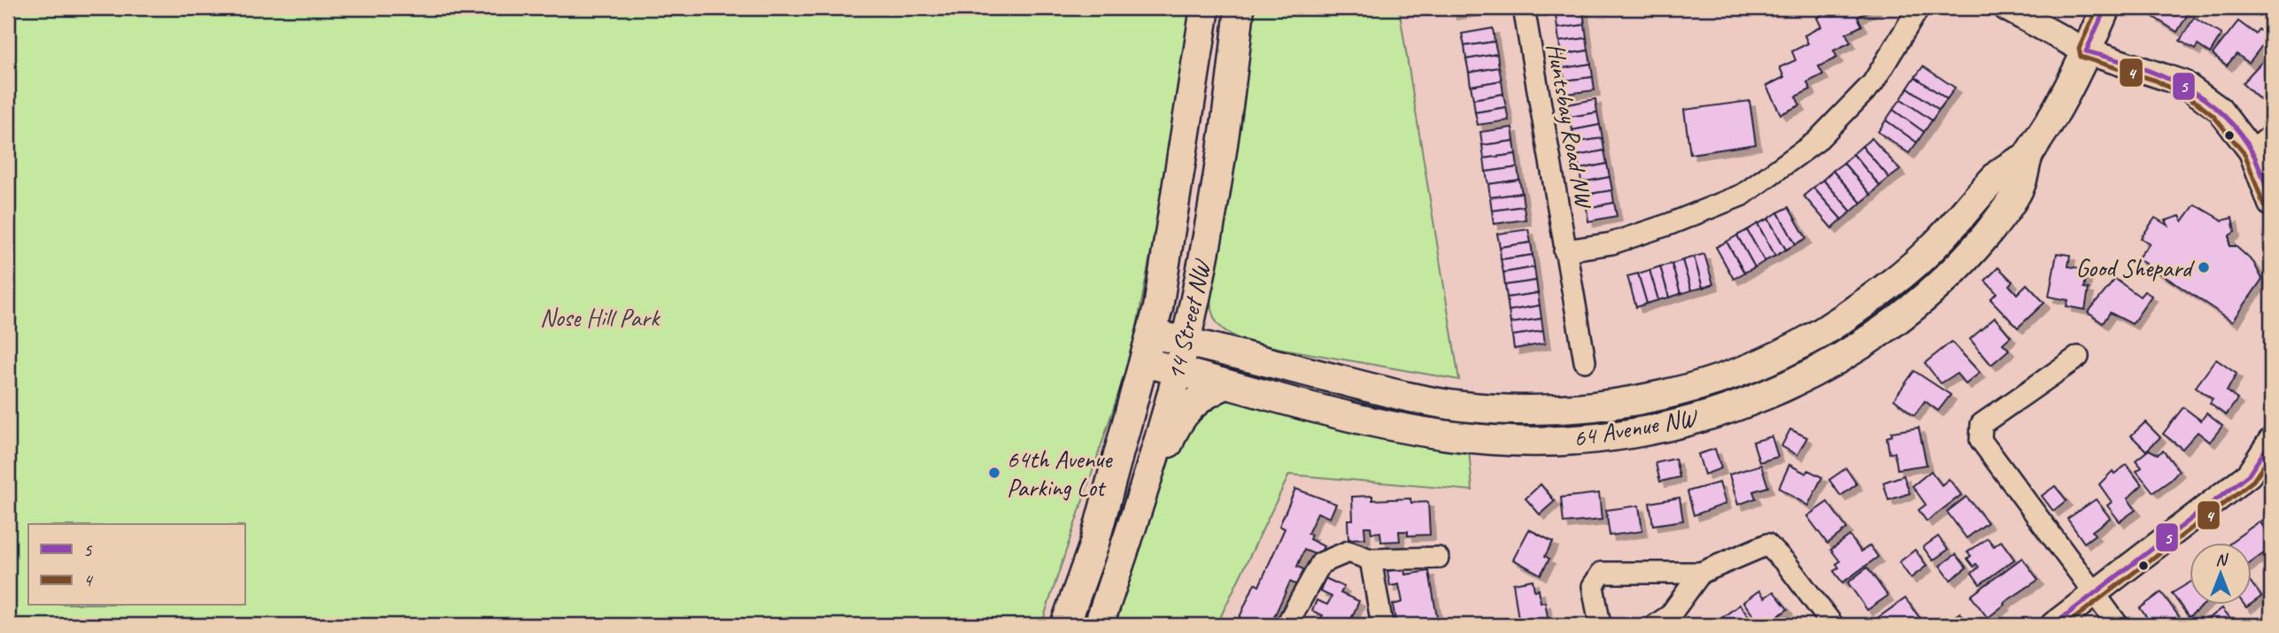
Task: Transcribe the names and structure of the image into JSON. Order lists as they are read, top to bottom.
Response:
{
  "streets": {
    "main road": ["14 Street NW", "64 Avenue NW"],
    "street": ["Huntsbay Road NW"]
  },
  "crossings": [
    ["14 Street NW", "64 Avenue NW"]
  ],
  "parks": ["Nose Hill Park"],
  "places": ["Good Shepard", "64th Avenue Parking Lot"],
  "lines": ["transit line 5", "transit line 4"],
  "legend": ["5", "4"],
  "north": "top"
}
